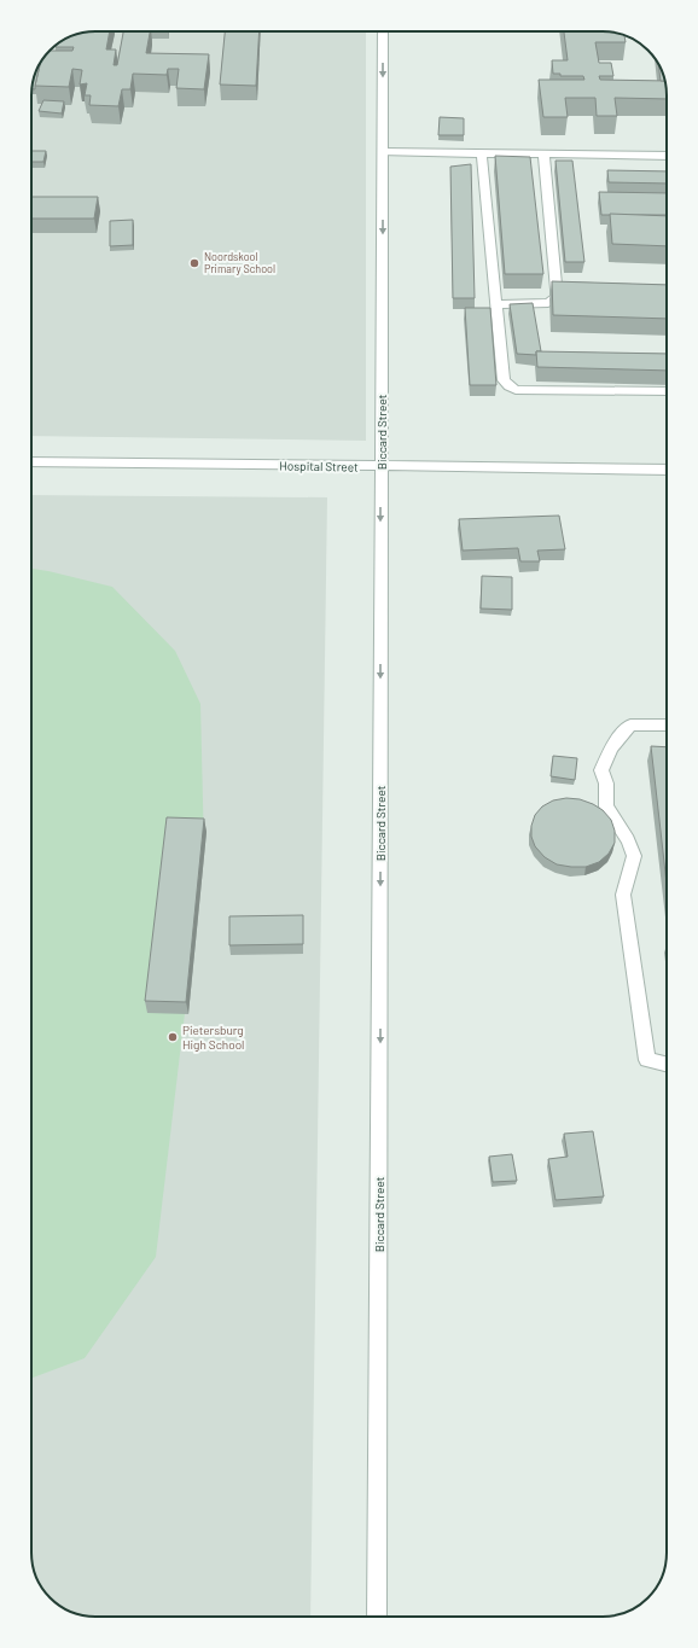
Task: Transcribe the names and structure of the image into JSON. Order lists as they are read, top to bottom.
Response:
{
  "streets": {
    "street": ["Biccard Street", "Hospital Street"]
  },
  "crossings": [
    ["Biccard Street", "Hospital Street"]
  ],
  "one_way": ["Biccard Street"],
  "places": ["Noordskool Primary School", "Pietersburg High School"]
}
